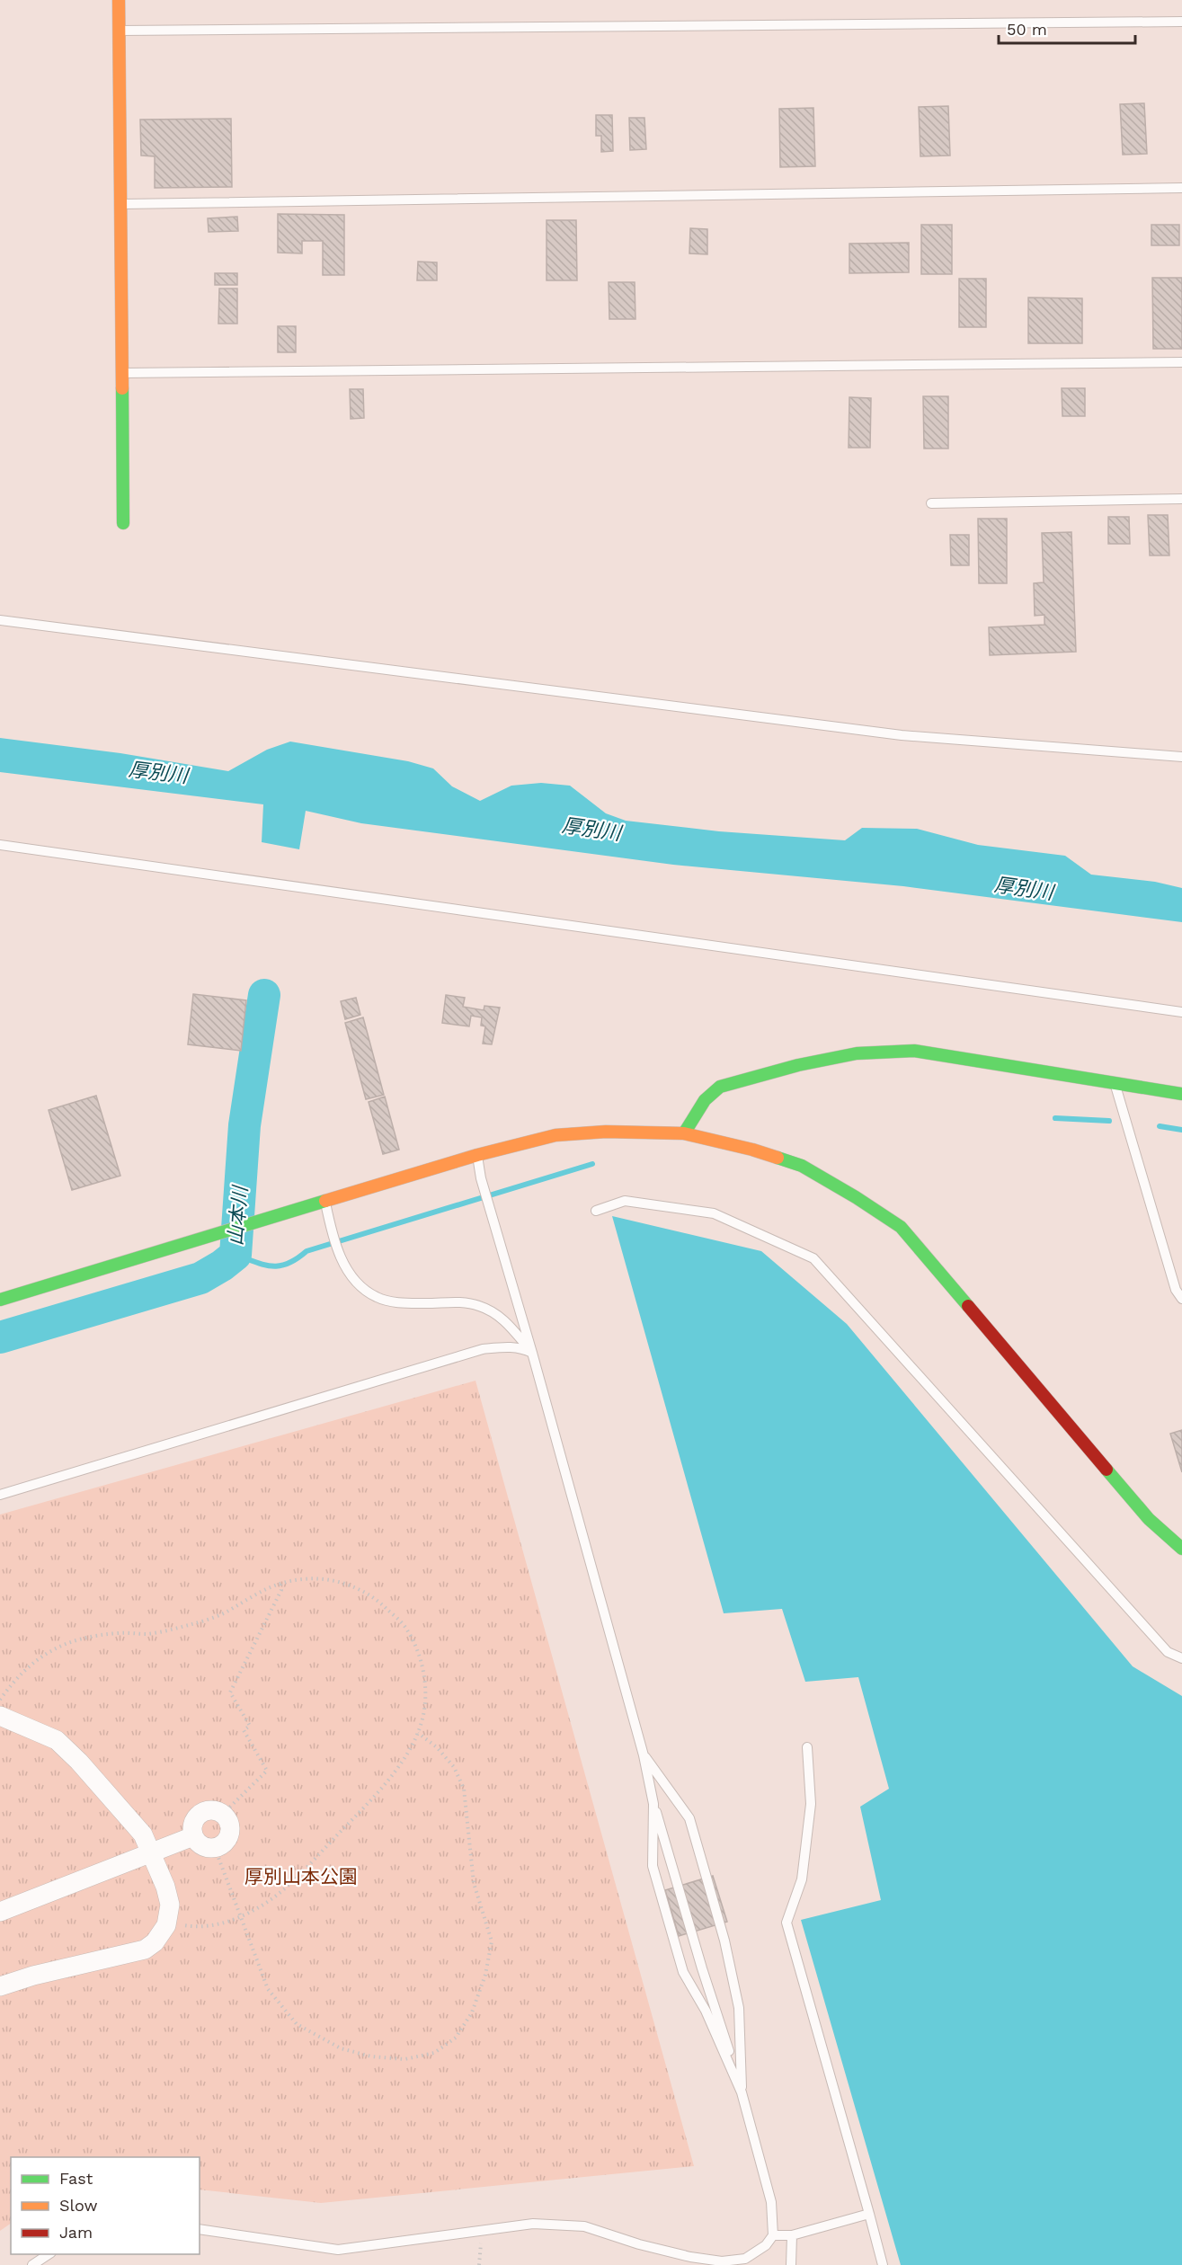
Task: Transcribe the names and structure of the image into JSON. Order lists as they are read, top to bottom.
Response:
{
  "water": ["厚別川", "山本川"],
  "parks": ["厚別山本公園"],
  "legend": ["Fast", "Slow", "Jam"],
  "scale_bar": "50 m"
}
